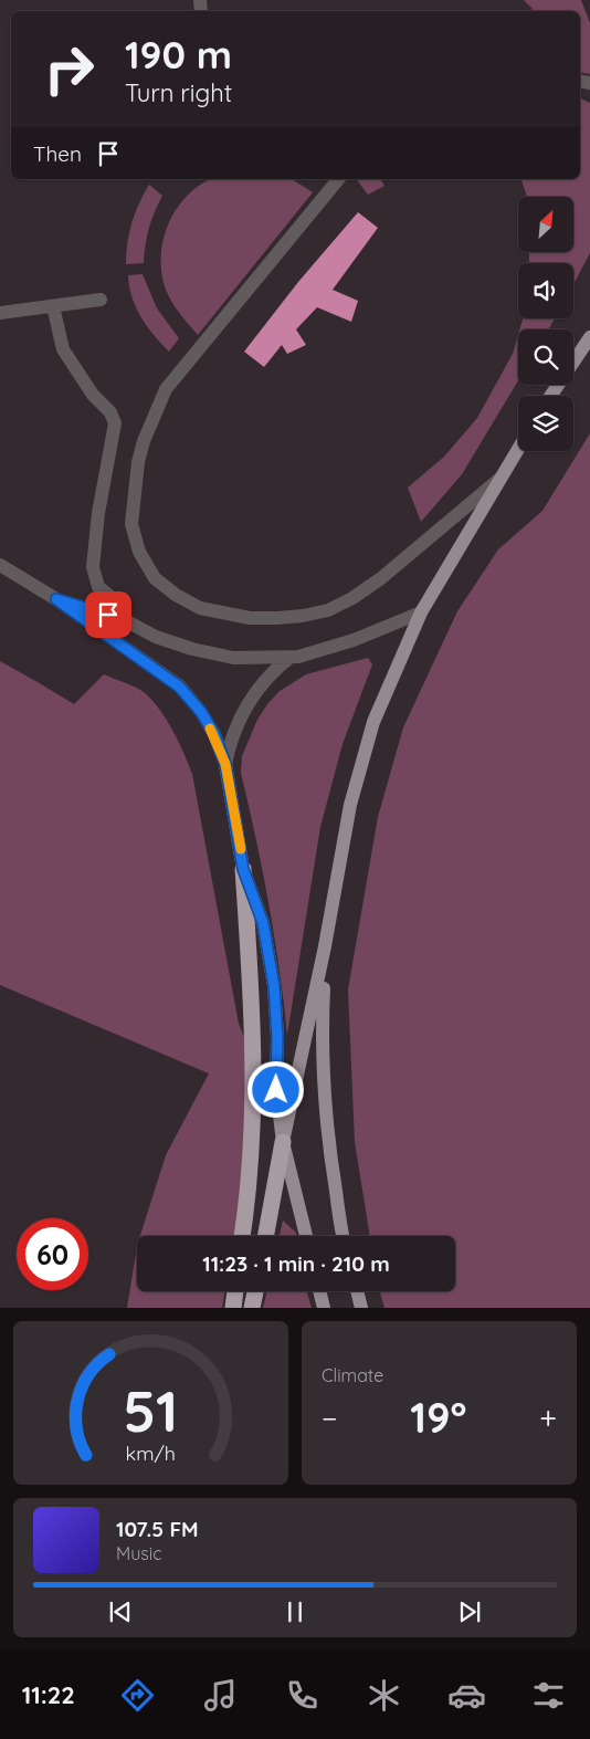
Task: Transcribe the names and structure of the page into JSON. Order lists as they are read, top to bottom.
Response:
{
  "north": "top right",
  "page": {
    "turn": ["190 m", "Turn right"],
    "then": "Then",
    "limit": "60",
    "trip": "11:23 · 1 min · 210 m",
    "tile": "Climate",
    "heat": ["−", "19°", "+"],
    "song": ["107.5 FM", "Music"],
    "tabs": "11:22",
    "gauge": ["51", "km/h"]
  }
}
